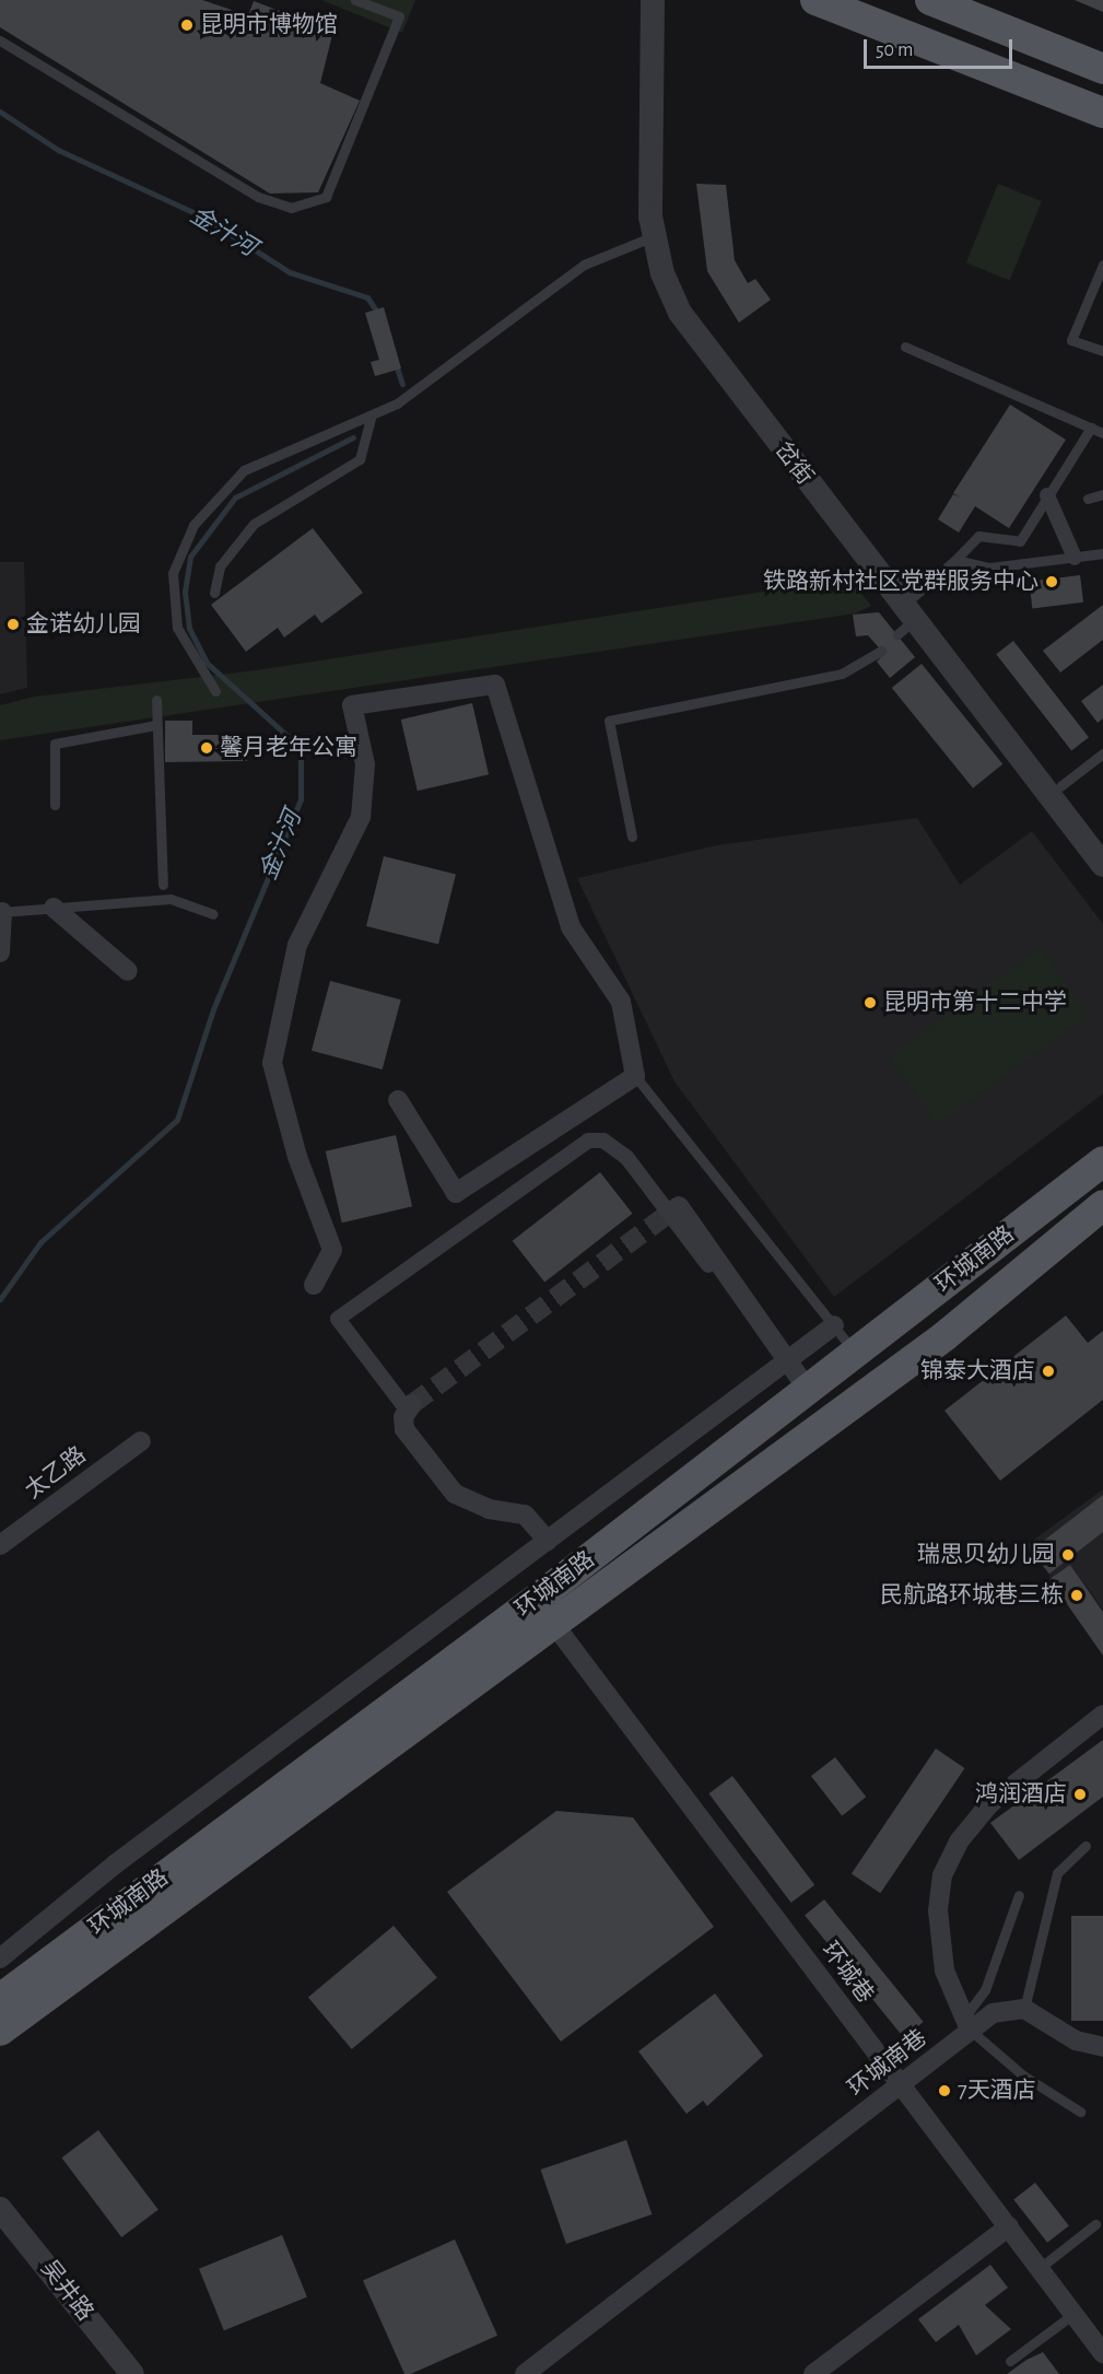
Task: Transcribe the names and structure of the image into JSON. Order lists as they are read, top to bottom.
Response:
{
  "streets": {
    "main road": ["环城南路"],
    "street": [
      "岔街",
      "太乙路",
      "环城巷",
      "环城南巷",
      "吴井路"
    ]
  },
  "crossings": [
    ["环城南路", "环城巷"],
    ["环城巷", "环城南巷"]
  ],
  "water": ["金汁河"],
  "places": [
    "昆明市博物馆",
    "铁路新村社区党群服务中心",
    "金诺幼儿园",
    "馨月老年公寓",
    "昆明市第十二中学",
    "锦泰大酒店",
    "瑞思贝幼儿园",
    "民航路环城巷三栋",
    "鸿润酒店",
    "7天酒店"
  ],
  "scale_bar": "50 m"
}
